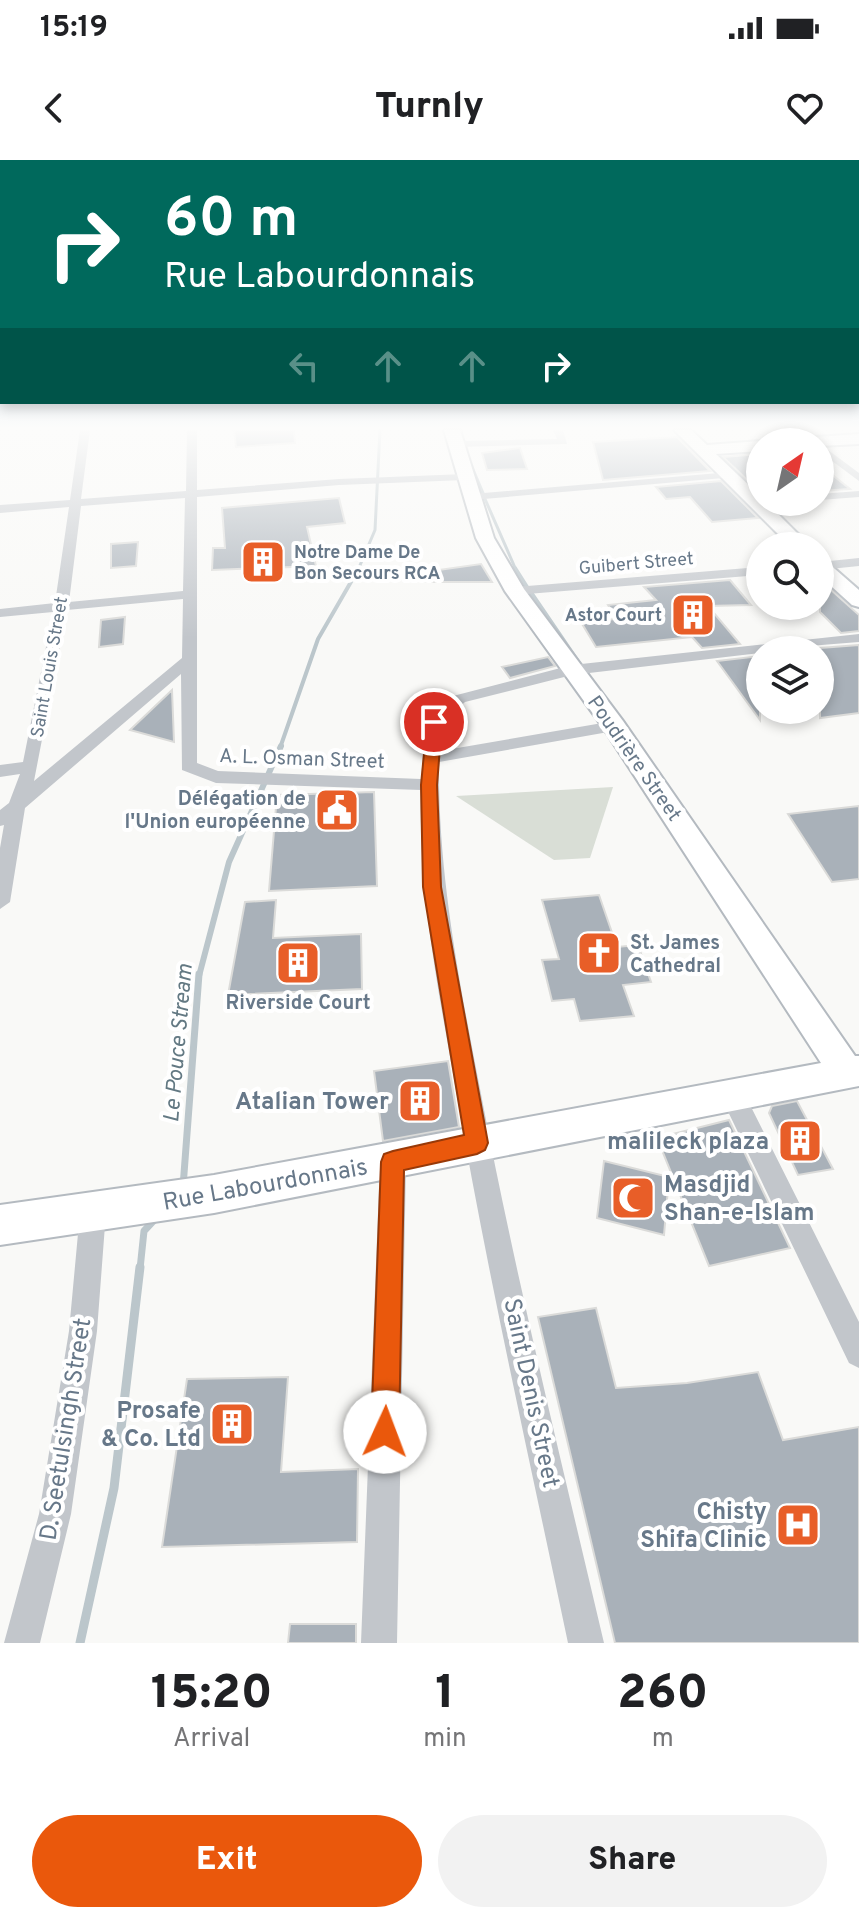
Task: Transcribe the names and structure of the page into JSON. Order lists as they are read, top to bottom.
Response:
{
  "streets": {
    "main road": ["Poudrière Street", "Rue Labourdonnais"],
    "street": [
      "Guibert Street",
      "Saint Louis Street",
      "A. L. Osman Street",
      "Saint Denis Street",
      "D. Seetulsingh Street"
    ]
  },
  "crossings": [
    ["Guibert Street", "Poudrière Street"],
    ["A. L. Osman Street", "Saint Denis Street"],
    ["Poudrière Street", "Rue Labourdonnais"],
    ["Poudrière Street", "Saint Denis Street"],
    ["Rue Labourdonnais", "Saint Denis Street"],
    ["Rue Labourdonnais", "D. Seetulsingh Street"]
  ],
  "water": ["Le Pouce Stream"],
  "places": {
    "building": [
      "Notre Dame De Bon Secours RCA",
      "Astor Court",
      "Riverside Court",
      "Atalian Tower",
      "malileck plaza",
      "Prosafe & Co. Ltd"
    ],
    "public building": ["Délégation de l'Union européenne"],
    "church": ["St. James Cathedral"],
    "mosque": ["Masdjid Shan-e-Islam"],
    "hospital": ["Chisty Shifa Clinic"]
  },
  "north": "top right",
  "page": {
    "status": "15:19",
    "header": "Turnly",
    "turn": ["60 m", "Rue Labourdonnais"],
    "eta": [
      "15:20",
      "Arrival",
      "1",
      "min",
      "260",
      "m"
    ],
    "buttons": ["Exit", "Share"]
  }
}
